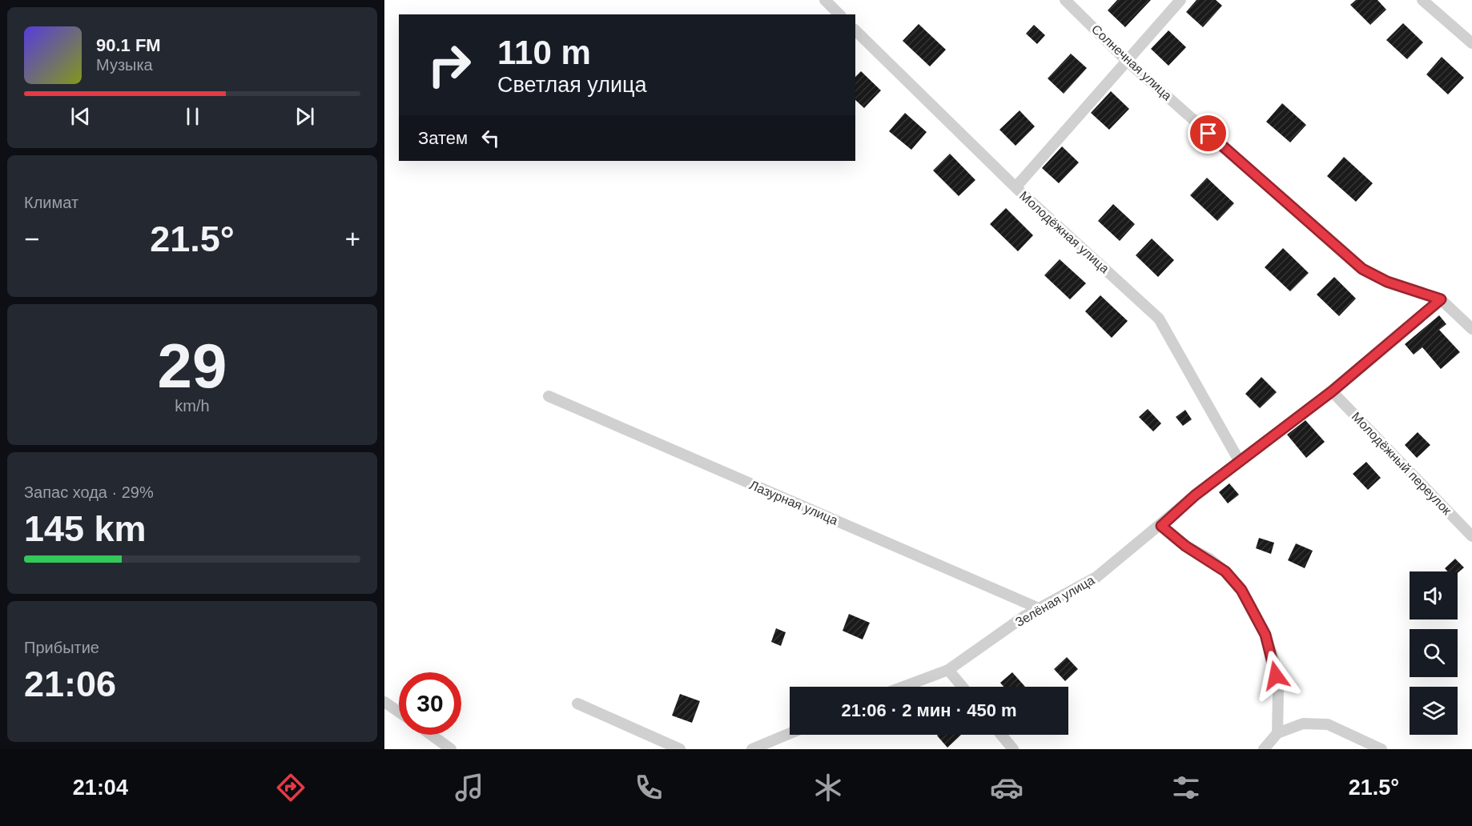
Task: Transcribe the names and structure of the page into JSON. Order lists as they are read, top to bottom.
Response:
{
  "streets": {
    "street": [
      "Солнечная улица",
      "Молодёжная улица",
      "Молодёжный переулок",
      "Лазурная улица",
      "Зелёная улица"
    ]
  },
  "crossings": [
    ["Солнечная улица", "Зелёная улица"],
    ["Молодёжная улица", "Зелёная улица"],
    ["Молодёжный переулок", "Зелёная улица"],
    ["Лазурная улица", "Зелёная улица"]
  ],
  "page": {
    "turn": ["110 m", "Светлая улица"],
    "song": ["90.1 FM", "Музыка"],
    "then": "Затем",
    "tile": [
      "Климат",
      ["29", "km/h"],
      ["Запас хода · 29%", "145 km"],
      ["Прибытие", "21:06"]
    ],
    "heat": ["−", "21.5°", "+"],
    "limit": "30",
    "trip": "21:06 · 2 мин · 450 m",
    "tabs": ["21:04", "21.5°"]
  }
}
